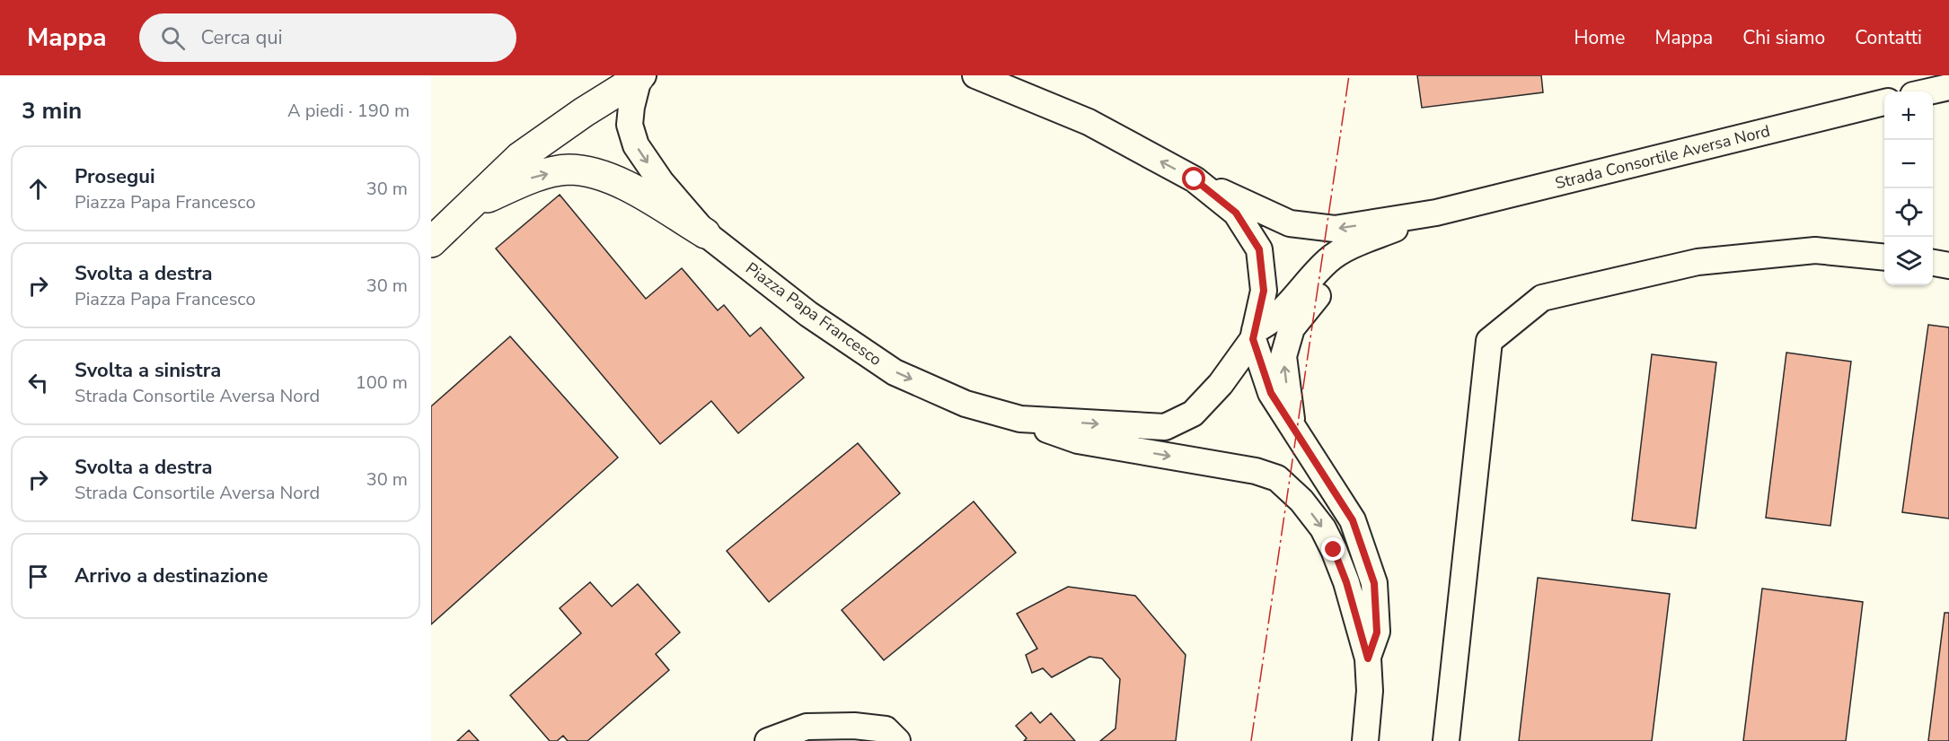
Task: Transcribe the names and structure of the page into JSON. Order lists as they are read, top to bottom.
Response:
{
  "streets": {
    "street": ["Strada Consortile Aversa Nord", "Piazza Papa Francesco"]
  },
  "crossings": [
    ["Strada Consortile Aversa Nord", "Piazza Papa Francesco"]
  ],
  "page": {
    "header": "Mappa",
    "search": "Cerca qui",
    "nav": [
      "Home",
      "Mappa",
      "Chi siamo",
      "Contatti"
    ],
    "heading": ["3 min", "A piedi · 190 m"],
    "map_buttons": ["+", "−"],
    "list": [
      ["Prosegui", "Piazza Papa Francesco", "30 m"],
      ["Svolta a destra", "Piazza Papa Francesco", "30 m"],
      ["Svolta a sinistra", "Strada Consortile Aversa Nord", "100 m"],
      ["Svolta a destra", "Strada Consortile Aversa Nord", "30 m"],
      "Arrivo a destinazione"
    ]
  }
}
